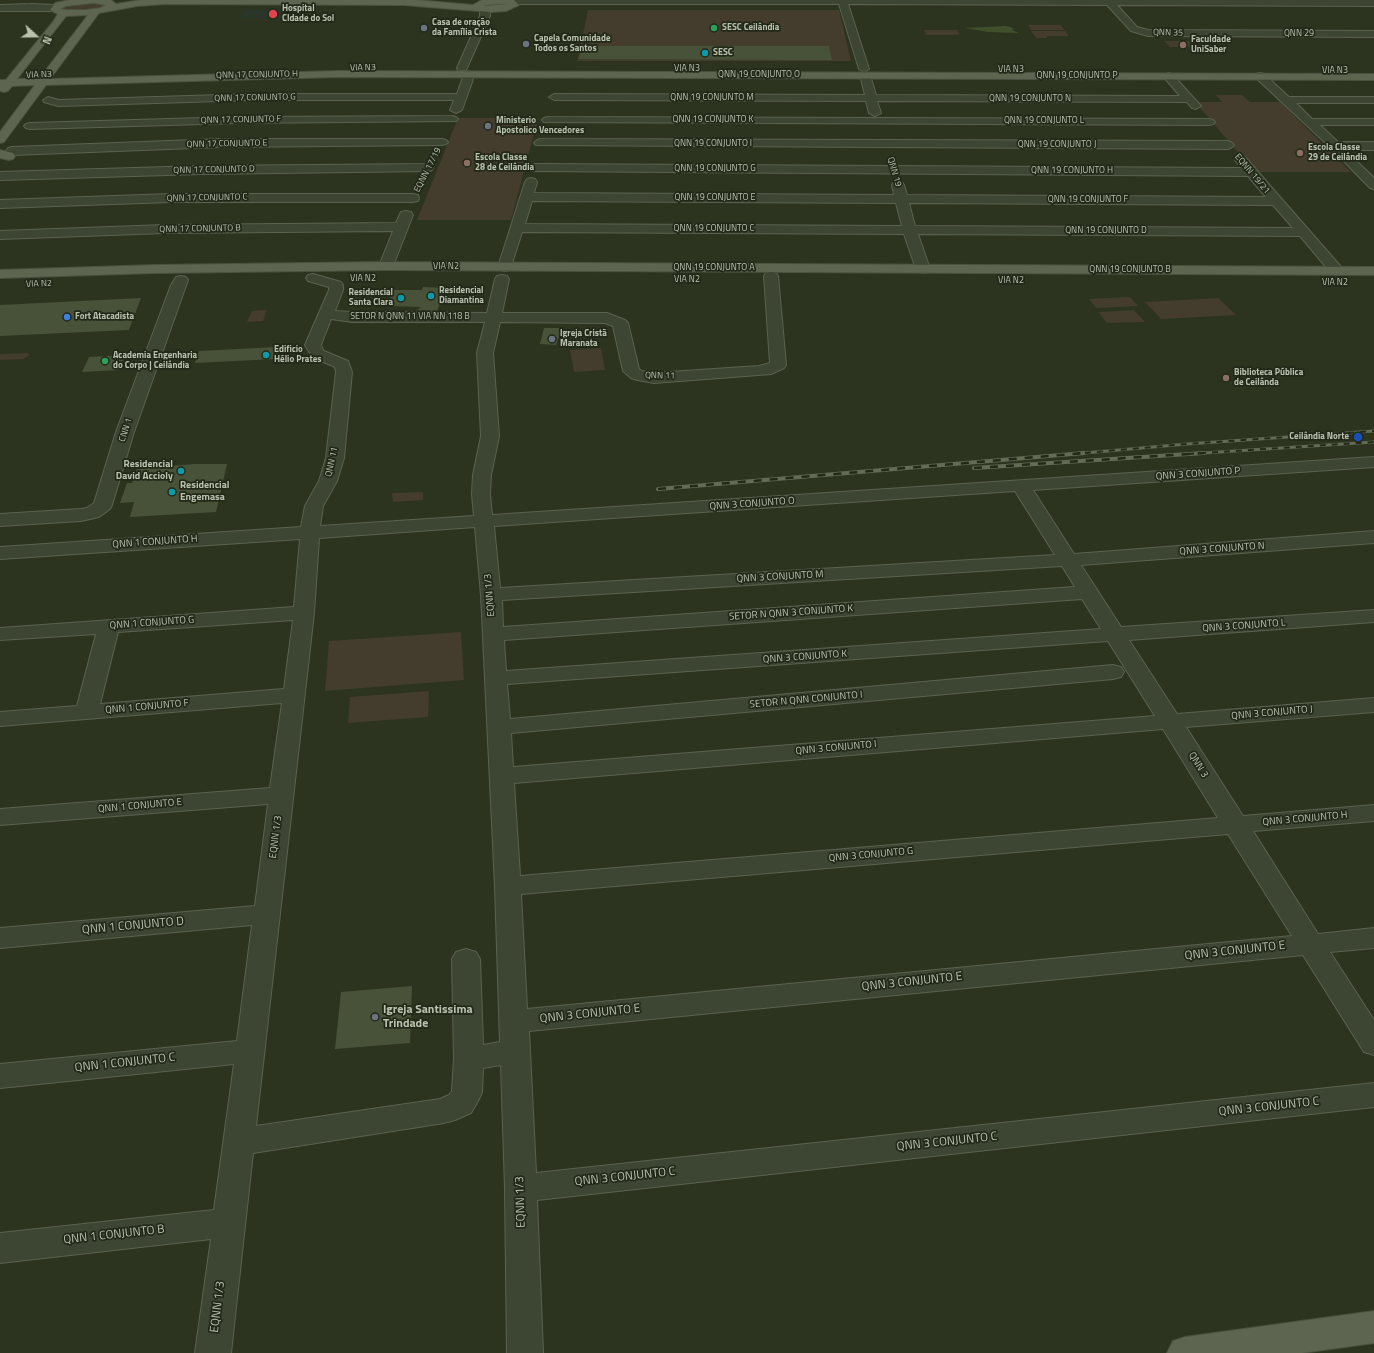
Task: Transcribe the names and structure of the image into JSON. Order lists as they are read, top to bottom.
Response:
{
  "streets": {
    "main road": [
      "VIA N3",
      "QNN 17 CONJUNTO H",
      "QNN 19 CONJUNTO O",
      "QNN 19 CONJUNTO P",
      "VIA N2",
      "QNN 19 CONJUNTO A",
      "QNN 19 CONJUNTO B"
    ],
    "street": [
      "QNN 35",
      "QNN 29",
      "QNN 17 CONJUNTO G",
      "QNN 19 CONJUNTO M",
      "QNN 19 CONJUNTO N",
      "QNN 17 CONJUNTO F",
      "QNN 19 CONJUNTO K",
      "QNN 19 CONJUNTO L",
      "QNN 17 CONJUNTO E",
      "QNN 19 CONJUNTO I",
      "QNN 19 CONJUNTO J",
      "QNN 19 CONJUNTO G",
      "QNN 17 CONJUNTO D",
      "EQNN 17/19",
      "QNN 19 CONJUNTO H",
      "QNN 19",
      "EQNN 19/21",
      "QNN 17 CONJUNTO C",
      "QNN 19 CONJUNTO E",
      "QNN 19 CONJUNTO F",
      "QNN 17 CONJUNTO B",
      "QNN 19 CONJUNTO C",
      "QNN 19 CONJUNTO D",
      "SETOR N QNN 11 VIA NN 118 B",
      "QNN 11",
      "CNN 1",
      "QNN 3 CONJUNTO P",
      "QNN 3 CONJUNTO O",
      "QNN 1 CONJUNTO H",
      "QNN 3 CONJUNTO N",
      "QNN 3 CONJUNTO M",
      "EQNN 1/3",
      "SETOR N QNN 3 CONJUNTO K",
      "QNN 1 CONJUNTO G",
      "QNN 3 CONJUNTO L",
      "QNN 3 CONJUNTO K",
      "SETOR N QNN CONJUNTO I",
      "QNN 1 CONJUNTO F",
      "QNN 3 CONJUNTO J",
      "QNN 3 CONJUNTO I",
      "QNN 3",
      "QNN 1 CONJUNTO E",
      "QNN 3 CONJUNTO H",
      "QNN 3 CONJUNTO G",
      "QNN 1 CONJUNTO D",
      "QNN 3 CONJUNTO E",
      "QNN 1 CONJUNTO C",
      "QNN 3 CONJUNTO C",
      "QNN 1 CONJUNTO B"
    ]
  },
  "crossings": [
    ["QNN 35", "QNN 29"],
    ["VIA N3", "QNN 17 CONJUNTO H"],
    ["VIA N3", "QNN 19 CONJUNTO O"],
    ["VIA N3", "QNN 19 CONJUNTO P"],
    ["VIA N3", "EQNN 17/19"],
    ["VIA N3", "QNN 19"],
    ["QNN 17 CONJUNTO H", "EQNN 17/19"],
    ["QNN 19 CONJUNTO O", "QNN 19 CONJUNTO P"],
    ["QNN 19 CONJUNTO O", "QNN 19"],
    ["QNN 19 CONJUNTO P", "QNN 19"],
    ["QNN 19 CONJUNTO P", "EQNN 19/21"],
    ["QNN 17 CONJUNTO G", "EQNN 17/19"],
    ["QNN 19 CONJUNTO M", "QNN 19 CONJUNTO N"],
    ["QNN 19 CONJUNTO M", "QNN 19"],
    ["QNN 19 CONJUNTO N", "QNN 19"],
    ["QNN 19 CONJUNTO N", "EQNN 19/21"],
    ["QNN 17 CONJUNTO F", "EQNN 17/19"],
    ["QNN 19 CONJUNTO K", "QNN 19 CONJUNTO L"],
    ["QNN 19 CONJUNTO K", "QNN 19"],
    ["QNN 19 CONJUNTO L", "QNN 19"],
    ["QNN 19 CONJUNTO L", "EQNN 19/21"],
    ["QNN 17 CONJUNTO E", "EQNN 17/19"],
    ["QNN 19 CONJUNTO I", "QNN 19 CONJUNTO J"],
    ["QNN 19 CONJUNTO I", "QNN 19"],
    ["QNN 19 CONJUNTO J", "QNN 19"],
    ["QNN 19 CONJUNTO J", "EQNN 19/21"],
    ["QNN 19 CONJUNTO G", "QNN 19 CONJUNTO H"],
    ["QNN 19 CONJUNTO G", "QNN 19"],
    ["QNN 17 CONJUNTO D", "EQNN 17/19"],
    ["QNN 17 CONJUNTO D", "QNN 17 CONJUNTO C"],
    ["EQNN 17/19", "QNN 17 CONJUNTO C"],
    ["EQNN 17/19", "QNN 17 CONJUNTO B"],
    ["EQNN 17/19", "VIA N2"],
    ["QNN 19 CONJUNTO H", "QNN 19"],
    ["QNN 19 CONJUNTO H", "EQNN 19/21"],
    ["QNN 19", "QNN 19 CONJUNTO E"],
    ["QNN 19", "QNN 19 CONJUNTO F"],
    ["QNN 19", "QNN 19 CONJUNTO C"],
    ["QNN 19", "QNN 19 CONJUNTO D"],
    ["QNN 19", "QNN 19 CONJUNTO A"],
    ["QNN 19", "QNN 19 CONJUNTO B"],
    ["EQNN 19/21", "QNN 19 CONJUNTO F"],
    ["EQNN 19/21", "QNN 19 CONJUNTO D"],
    ["EQNN 19/21", "VIA N2"],
    ["EQNN 19/21", "QNN 19 CONJUNTO B"],
    ["QNN 19 CONJUNTO E", "QNN 19 CONJUNTO F"],
    ["QNN 19 CONJUNTO C", "QNN 19 CONJUNTO D"],
    ["VIA N2", "QNN 19 CONJUNTO A"],
    ["VIA N2", "QNN 19 CONJUNTO B"],
    ["VIA N2", "QNN 11"],
    ["VIA N2", "CNN 1"],
    ["VIA N2", "EQNN 1/3"],
    ["QNN 19 CONJUNTO A", "QNN 19 CONJUNTO B"],
    ["QNN 19 CONJUNTO A", "EQNN 1/3"],
    ["SETOR N QNN 11 VIA NN 118 B", "QNN 11"],
    ["SETOR N QNN 11 VIA NN 118 B", "EQNN 1/3"],
    ["QNN 11", "QNN 1 CONJUNTO H"],
    ["QNN 11", "EQNN 1/3"],
    ["QNN 3 CONJUNTO P", "QNN 3 CONJUNTO O"],
    ["QNN 3 CONJUNTO P", "QNN 3"],
    ["QNN 3 CONJUNTO O", "EQNN 1/3"],
    ["QNN 3 CONJUNTO O", "QNN 3"],
    ["QNN 1 CONJUNTO H", "EQNN 1/3"],
    ["QNN 3 CONJUNTO N", "QNN 3 CONJUNTO M"],
    ["QNN 3 CONJUNTO N", "QNN 3"],
    ["QNN 3 CONJUNTO M", "EQNN 1/3"],
    ["QNN 3 CONJUNTO M", "QNN 3"],
    ["EQNN 1/3", "SETOR N QNN 3 CONJUNTO K"],
    ["EQNN 1/3", "QNN 1 CONJUNTO G"],
    ["EQNN 1/3", "QNN 3 CONJUNTO K"],
    ["EQNN 1/3", "SETOR N QNN CONJUNTO I"],
    ["EQNN 1/3", "QNN 1 CONJUNTO F"],
    ["EQNN 1/3", "QNN 3 CONJUNTO I"],
    ["EQNN 1/3", "QNN 1 CONJUNTO E"],
    ["EQNN 1/3", "QNN 3 CONJUNTO G"],
    ["EQNN 1/3", "QNN 1 CONJUNTO D"],
    ["EQNN 1/3", "QNN 3 CONJUNTO E"],
    ["EQNN 1/3", "QNN 1 CONJUNTO C"],
    ["EQNN 1/3", "QNN 3 CONJUNTO C"],
    ["EQNN 1/3", "QNN 1 CONJUNTO B"],
    ["SETOR N QNN 3 CONJUNTO K", "QNN 3"],
    ["QNN 3 CONJUNTO L", "QNN 3 CONJUNTO K"],
    ["QNN 3 CONJUNTO L", "QNN 3"],
    ["QNN 3 CONJUNTO K", "QNN 3"],
    ["QNN 3 CONJUNTO J", "QNN 3 CONJUNTO I"],
    ["QNN 3 CONJUNTO J", "QNN 3"],
    ["QNN 3 CONJUNTO I", "QNN 3"],
    ["QNN 3", "QNN 3 CONJUNTO H"],
    ["QNN 3", "QNN 3 CONJUNTO G"],
    ["QNN 3", "QNN 3 CONJUNTO E"],
    ["QNN 3 CONJUNTO H", "QNN 3 CONJUNTO G"]
  ],
  "places": [
    "Hospital CIdade do Sol",
    "Casa de oração da Família Crista",
    "SESC Ceilândia",
    "Capela Comunidade Todos os Santos",
    "Faculdade UniSaber",
    "SESC",
    "Ministerio Apostolico Vencedores",
    "Escola Classe 29 de Ceilândia",
    "Escola Classe 28 de Ceilândia",
    "Residencial Diamantina",
    "Residencial Santa Clara",
    "Fort Atacadista",
    "Igreja Cristã Maranata",
    "Edificio Hélio Prates",
    "Academia Engenharia do Corpo | Ceilândia",
    "Biblioteca Pública de Ceilânda",
    "Ceilândia Norte",
    "Residencial David Accioly",
    "Residencial Engemasa",
    "Igreja Santissima Trindade"
  ],
  "north": "right"
}
